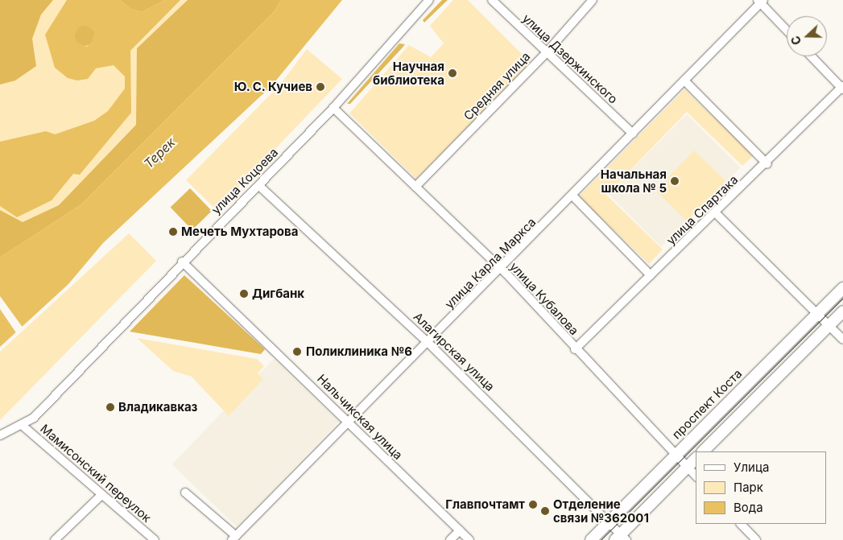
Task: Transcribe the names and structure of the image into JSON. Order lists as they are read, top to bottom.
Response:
{
  "streets": {
    "main road": ["проспект Коста"],
    "street": [
      "улица Дзержинского",
      "Средняя улица",
      "улица Коцоева",
      "улица Спартака",
      "улица Карла Маркса",
      "улица Кубалова",
      "Алагирская улица",
      "Нальчикская улица",
      "Мамисонский переулок"
    ]
  },
  "crossings": [
    ["улица Дзержинского", "Средняя улица"],
    ["улица Дзержинского", "улица Карла Маркса"],
    ["Средняя улица", "улица Кубалова"],
    ["улица Коцоева", "улица Кубалова"],
    ["улица Коцоева", "Алагирская улица"],
    ["улица Коцоева", "Нальчикская улица"],
    ["улица Коцоева", "Мамисонский переулок"],
    ["улица Спартака", "улица Кубалова"],
    ["улица Карла Маркса", "улица Кубалова"],
    ["улица Карла Маркса", "Алагирская улица"],
    ["улица Карла Маркса", "Нальчикская улица"],
    ["улица Кубалова", "проспект Коста"],
    ["Алагирская улица", "проспект Коста"]
  ],
  "water": ["Терек"],
  "places": [
    "Научная библиотека",
    "Ю. С. Кучиев",
    "Начальная школа № 5",
    "Мечеть Мухтарова",
    "Дигбанк",
    "Поликлиника №6",
    "Владикавказ",
    "Главпочтамт",
    "Отделение связи №362001"
  ],
  "legend": ["Улица", "Парк", "Вода"],
  "north": "left"
}
